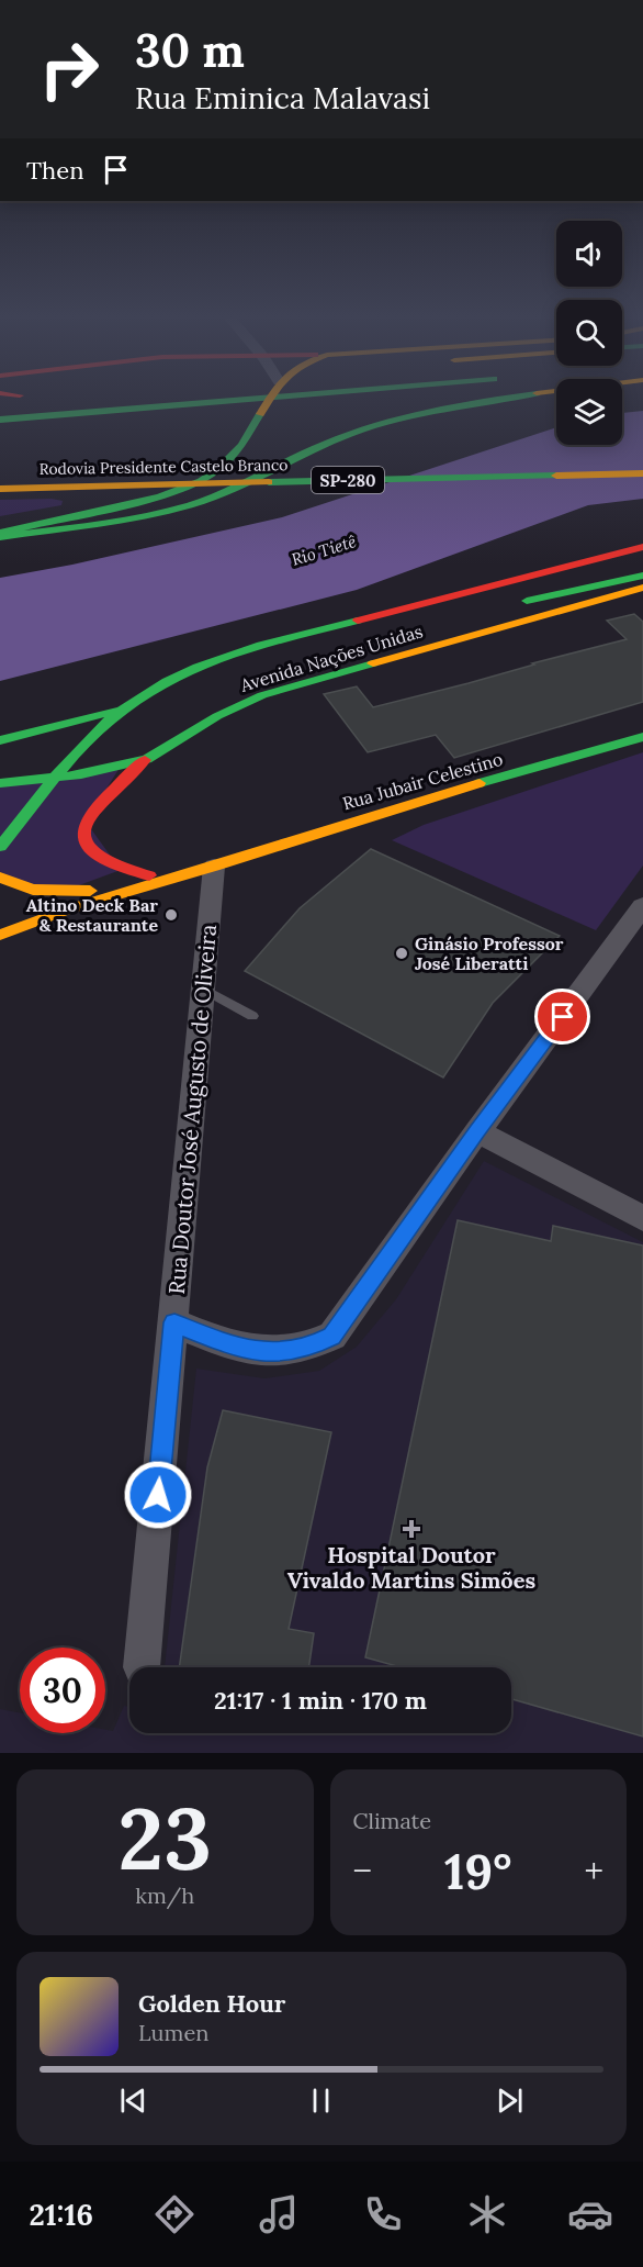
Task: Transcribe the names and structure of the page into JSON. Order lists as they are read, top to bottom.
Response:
{
  "streets": {
    "main road": [
      "Rodovia Presidente Castelo Branco",
      "SP-280",
      "Avenida Nações Unidas",
      "Rua Jubair Celestino"
    ],
    "street": ["Rua Doutor José Augusto de Oliveira"]
  },
  "crossings": [
    ["Rua Jubair Celestino", "Rua Doutor José Augusto de Oliveira"]
  ],
  "water": ["Rio Tietê"],
  "places": {
    "other": ["Altino Deck Bar & Restaurante", "Ginásio Professor José Liberatti"],
    "health": ["Hospital Doutor Vivaldo Martins Simões"]
  },
  "page": {
    "turn": ["30 m", "Rua Eminica Malavasi"],
    "then": "Then",
    "limit": "30",
    "trip": "21:17 · 1 min · 170 m",
    "tile": [
      ["23", "km/h"],
      "Climate"
    ],
    "heat": ["−", "19°", "+"],
    "song": ["Golden Hour", "Lumen"],
    "tabs": "21:16"
  }
}
